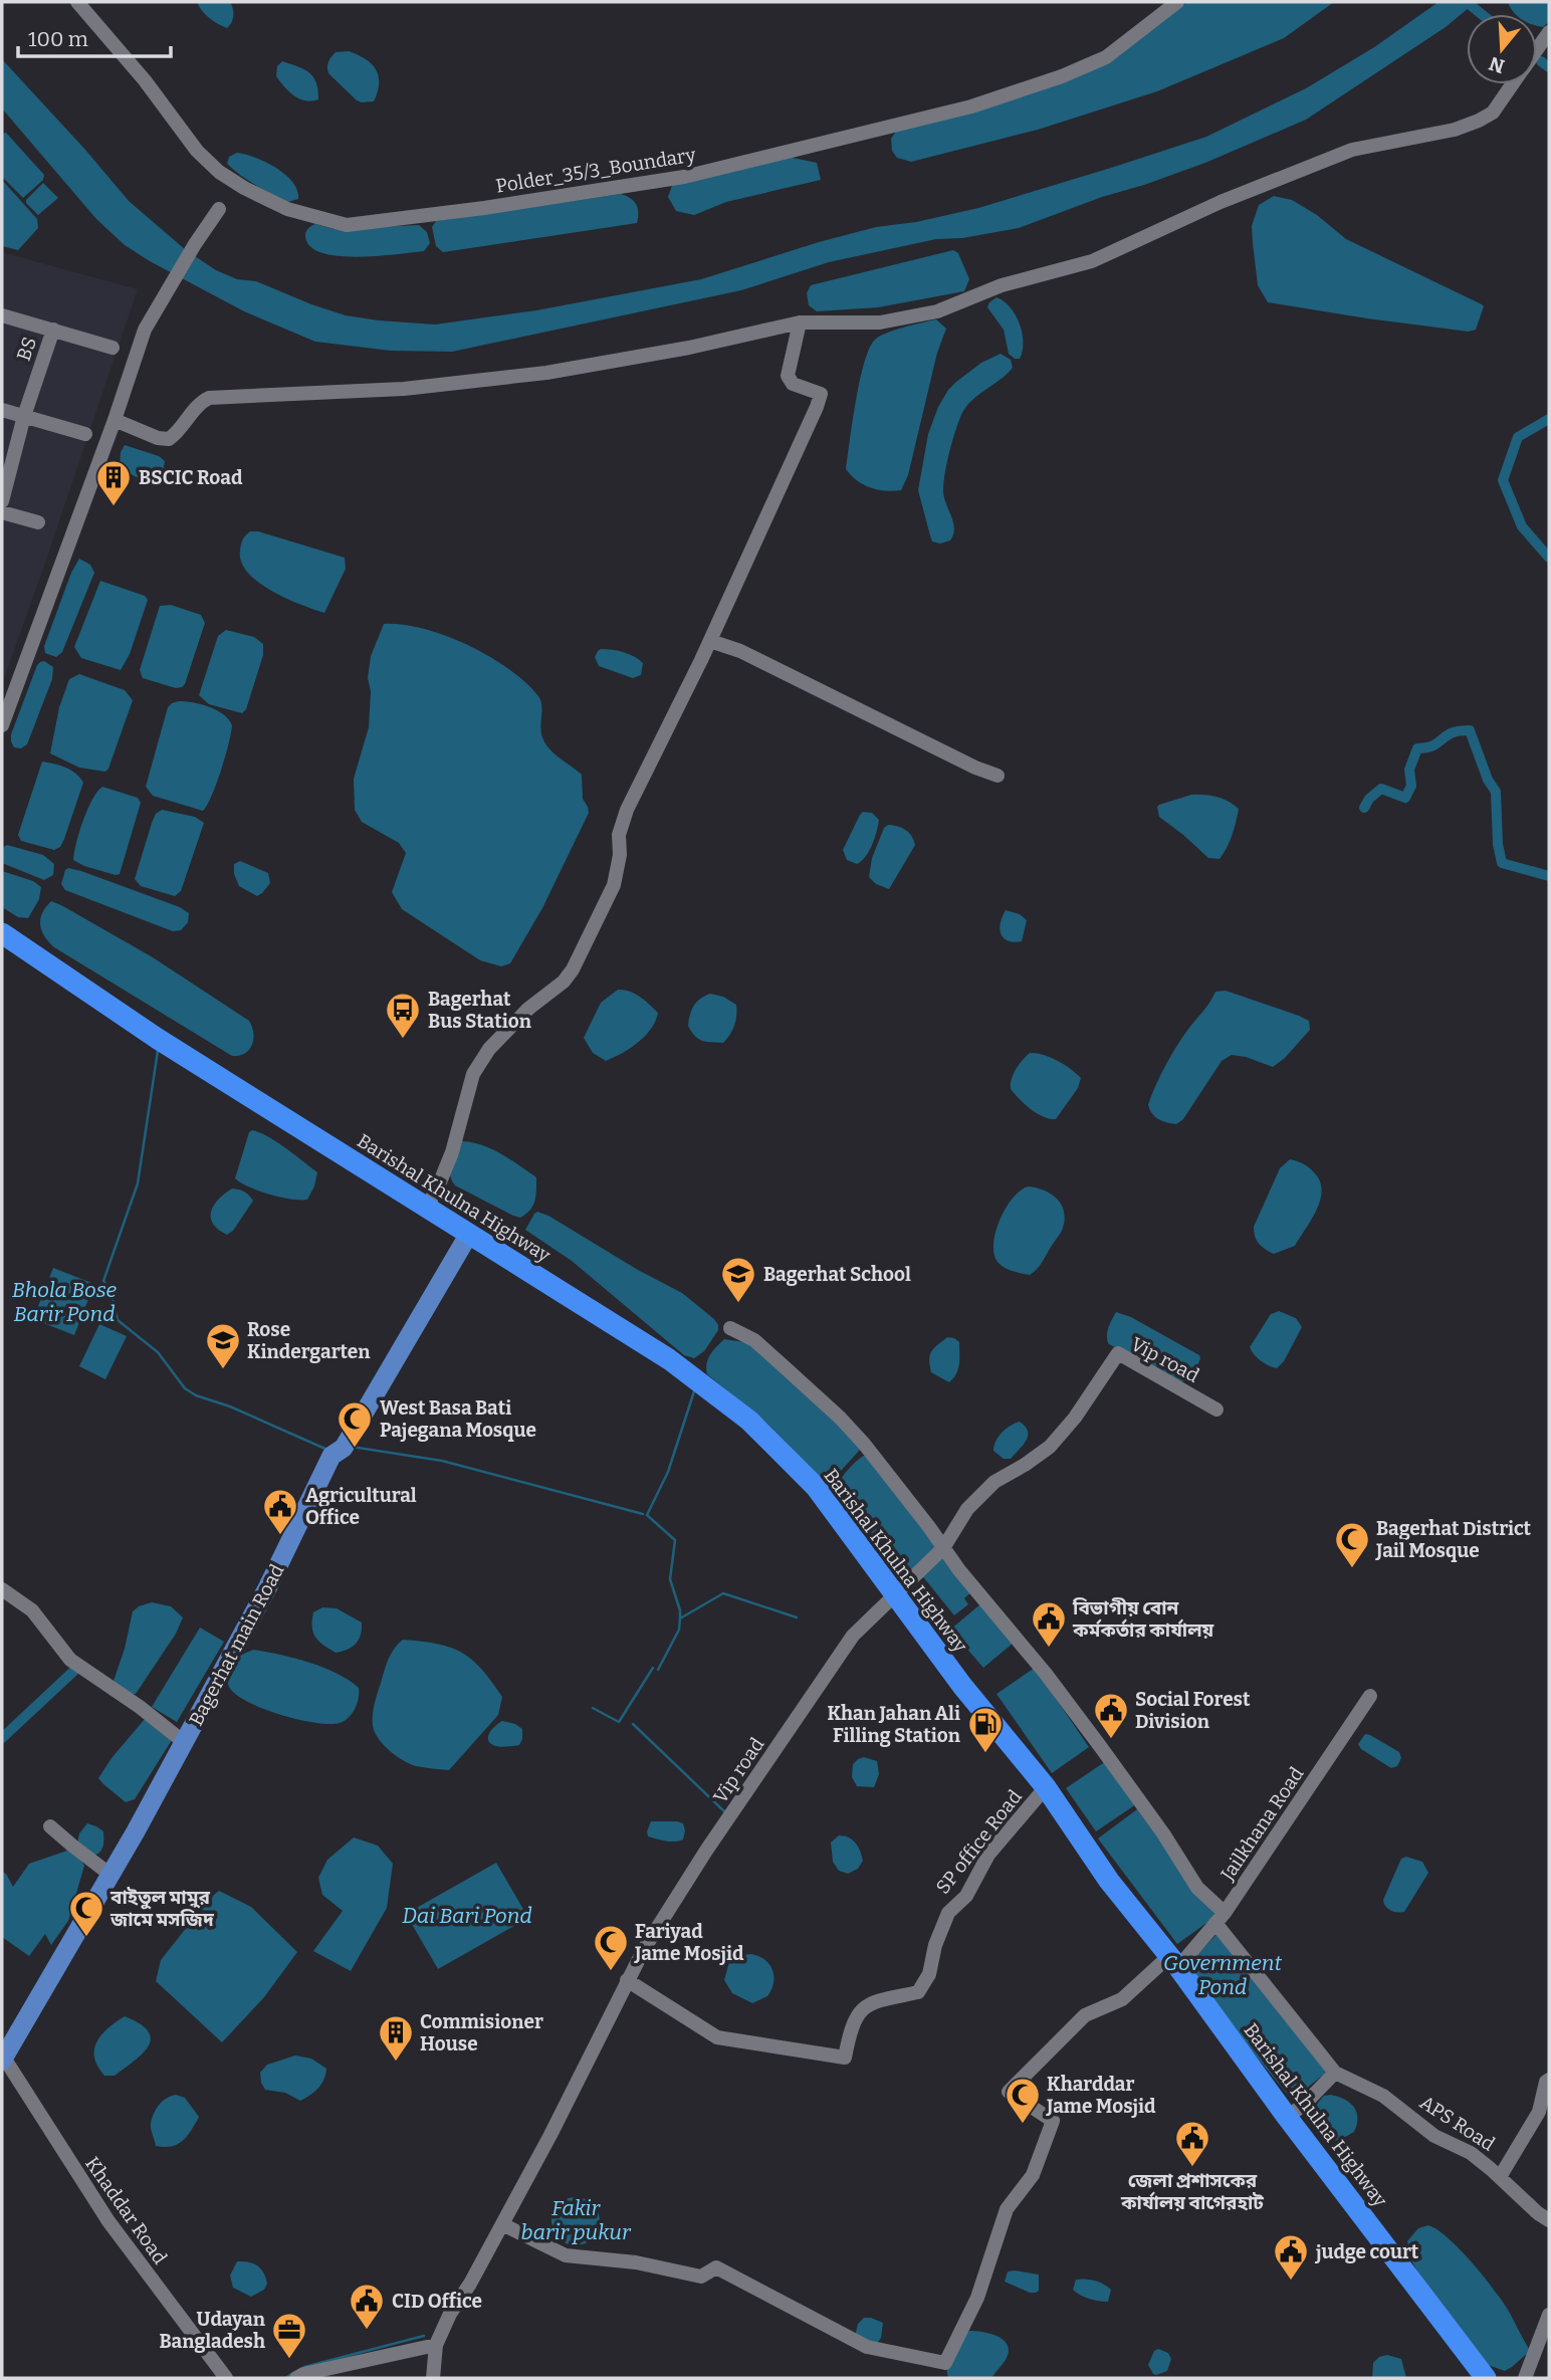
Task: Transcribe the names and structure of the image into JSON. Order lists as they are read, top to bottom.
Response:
{
  "streets": {
    "highway": ["Barishal Khulna Highway"],
    "main road": ["Bagerhat main Road"],
    "street": [
      "Polder_35/3_Boundary",
      "BS",
      "Vip road",
      "Jailkhana Road",
      "SP office Road",
      "APS Road",
      "Khaddar Road"
    ]
  },
  "crossings": [
    ["Barishal Khulna Highway", "Vip road"],
    ["Barishal Khulna Highway", "Bagerhat main Road"],
    ["Barishal Khulna Highway", "Jailkhana Road"],
    ["Barishal Khulna Highway", "SP office Road"],
    ["Vip road", "Jailkhana Road"],
    ["Vip road", "SP office Road"],
    ["Bagerhat main Road", "Khaddar Road"]
  ],
  "water": [
    "Bhola Bose Barir Pond",
    "Dai Bari Pond",
    "Government Pond",
    "Fakir barir pukur"
  ],
  "places": {
    "building": ["BSCIC Road", "Commisioner House"],
    "bus stop": ["Bagerhat Bus Station"],
    "school or university": ["Bagerhat School", "Rose Kindergarten"],
    "mosque": [
      "West Basa Bati Pajegana Mosque",
      "Bagerhat District Jail Mosque",
      "বাইতুল মামুর জামে মসজিদ",
      "Fariyad Jame Mosjid",
      "Kharddar Jame Mosjid"
    ],
    "public building": [
      "Agricultural Office",
      "বিভাগীয় বোন কর্মকর্তার কার্যালয়",
      "Social Forest Division",
      "জেলা প্রশাসকের কার্যালয় বাগেরহাট",
      "judge court",
      "CID Office"
    ],
    "fuel station": ["Khan Jahan Ali Filling Station"],
    "office": ["Udayan Bangladesh"]
  },
  "scale_bar": "100 m",
  "north": "bottom"
}
